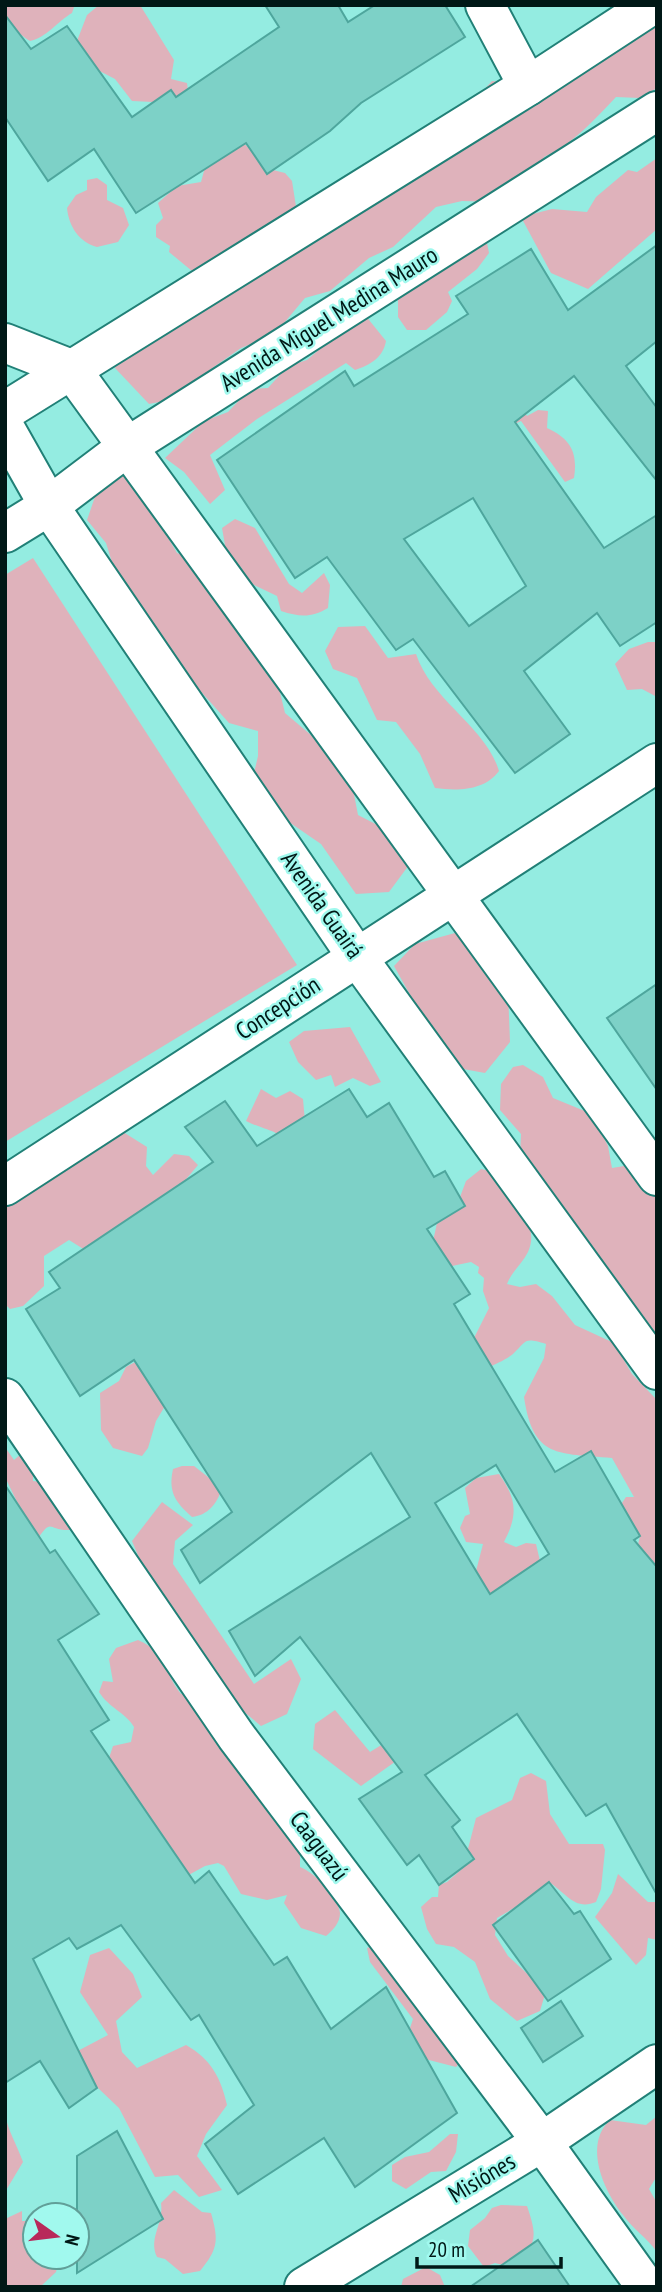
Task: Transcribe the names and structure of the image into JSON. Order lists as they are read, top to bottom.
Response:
{
  "streets": {
    "street": [
      "Avenida Miguel Medina Mauro",
      "Avenida Guairá",
      "Concepción",
      "Caaguazú",
      "Misiónes"
    ]
  },
  "crossings": [
    ["Avenida Miguel Medina Mauro", "Avenida Guairá"],
    ["Avenida Guairá", "Concepción"],
    ["Caaguazú", "Misiónes"]
  ],
  "scale_bar": "20 m",
  "north": "right"
}
